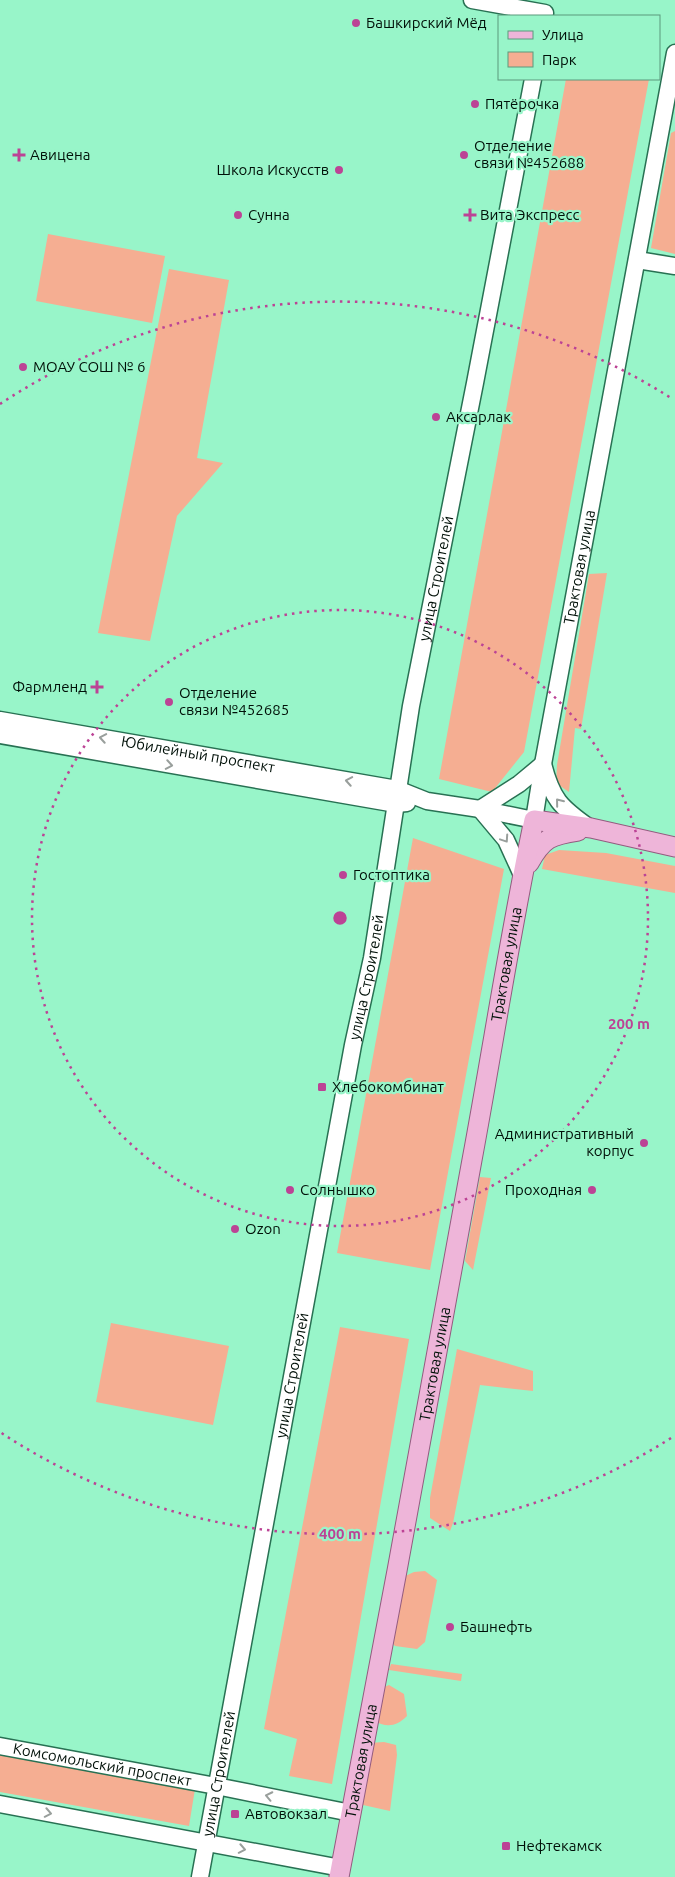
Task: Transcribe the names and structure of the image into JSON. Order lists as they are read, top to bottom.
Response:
{
  "streets": {
    "main road": [
      "Трактовая улица",
      "улица Строителей",
      "Юбилейный проспект",
      "Комсомольский проспект"
    ]
  },
  "crossings": [
    ["Трактовая улица", "Комсомольский проспект"],
    ["улица Строителей", "Юбилейный проспект"],
    ["улица Строителей", "Комсомольский проспект"]
  ],
  "places": {
    "other": [
      "Башкирский Мёд",
      "Пятёрочка",
      "Отделение связи №452688",
      "Школа Искусств",
      "Сунна",
      "МОАУ СОШ № 6",
      "Аксарлак",
      "Отделение связи №452685",
      "Гостоптика",
      "Административный корпус",
      "Солнышко",
      "Проходная",
      "Ozon",
      "Башнефть"
    ],
    "health": ["Авицена", "Вита Экспресс", "Фармленд"],
    "transit": ["Хлебокомбинат", "Автовокзал", "Нефтекамск"]
  },
  "legend": ["Улица", "Парк"],
  "rings": ["200 m", "400 m"]
}
